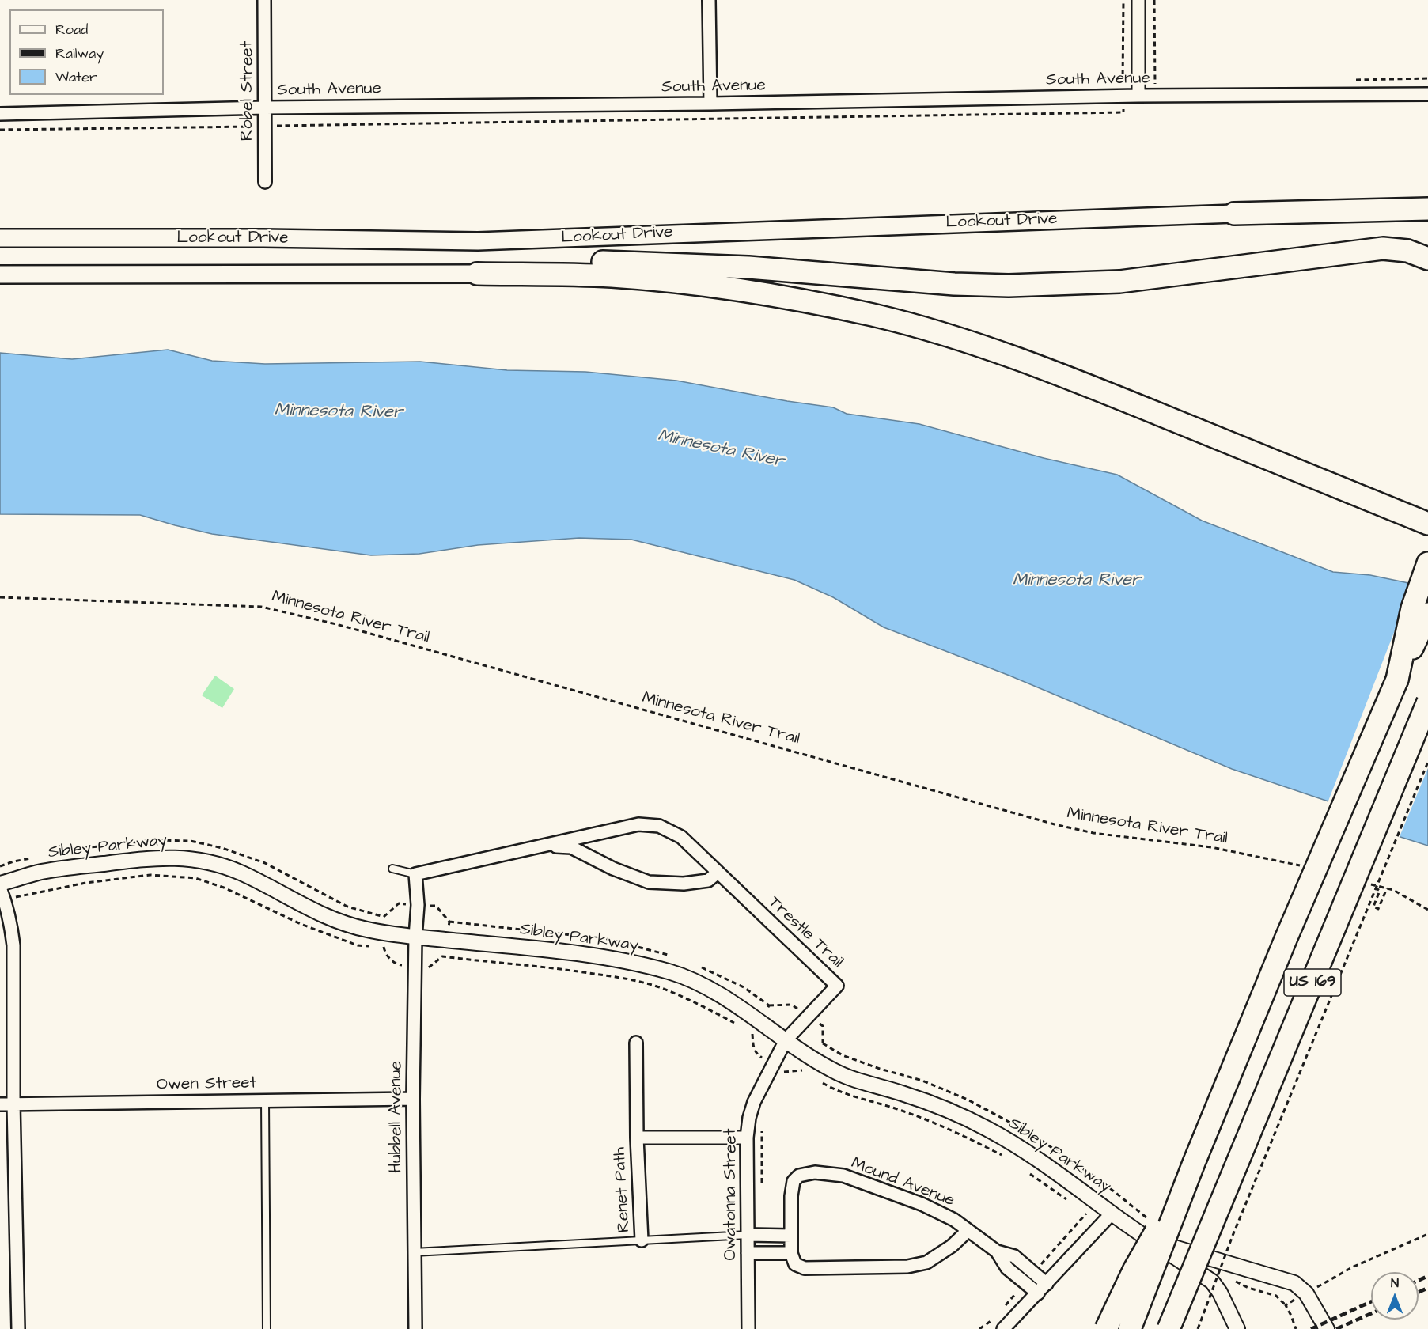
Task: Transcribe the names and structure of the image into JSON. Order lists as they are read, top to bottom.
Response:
{
  "streets": {
    "highway": ["US 169"],
    "main road": ["Lookout Drive"],
    "street": [
      "South Avenue",
      "Robel Street",
      "Sibley Parkway",
      "Trestle Trail",
      "Owen Street",
      "Hubbell Avenue",
      "Mound Avenue",
      "Renet Path",
      "Owatonna Street"
    ],
    "path": ["Minnesota River Trail"]
  },
  "crossings": [
    ["South Avenue", "Robel Street"],
    ["Sibley Parkway", "Trestle Trail"],
    ["Sibley Parkway", "Hubbell Avenue"],
    ["Sibley Parkway", "Owatonna Street"],
    ["Trestle Trail", "Hubbell Avenue"],
    ["Trestle Trail", "Owatonna Street"],
    ["Owen Street", "Hubbell Avenue"],
    ["Renet Path", "Owatonna Street"]
  ],
  "water": ["Minnesota River"],
  "legend": ["Road", "Railway", "Water"],
  "north": "top"
}
